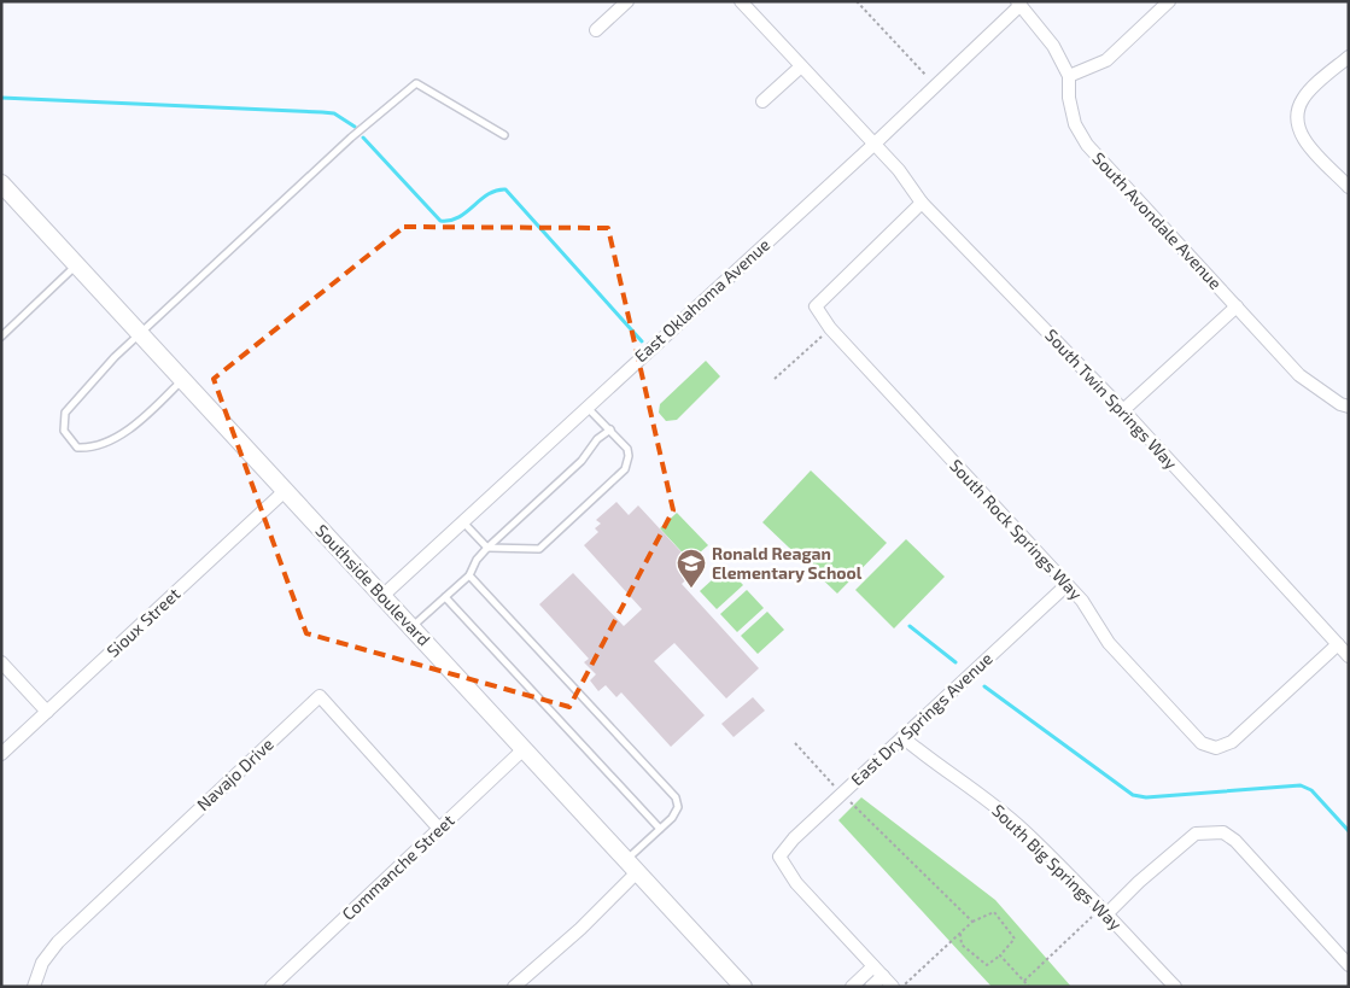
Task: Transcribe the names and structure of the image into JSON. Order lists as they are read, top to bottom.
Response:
{
  "streets": {
    "main road": ["Southside Boulevard"],
    "street": [
      "South Avondale Avenue",
      "East Oklahoma Avenue",
      "South Twin Springs Way",
      "South Rock Springs Way",
      "Sioux Street",
      "East Dry Springs Avenue",
      "Navajo Drive",
      "Commanche Street",
      "South Big Springs Way"
    ]
  },
  "crossings": [
    ["South Avondale Avenue", "East Oklahoma Avenue"],
    ["East Oklahoma Avenue", "South Twin Springs Way"],
    ["East Oklahoma Avenue", "Southside Boulevard"],
    ["South Twin Springs Way", "South Rock Springs Way"],
    ["South Rock Springs Way", "East Dry Springs Avenue"],
    ["Southside Boulevard", "Sioux Street"],
    ["Southside Boulevard", "Commanche Street"],
    ["East Dry Springs Avenue", "South Big Springs Way"],
    ["Navajo Drive", "Commanche Street"]
  ],
  "places": {
    "school or university": ["Ronald Reagan Elementary School"]
  }
}
